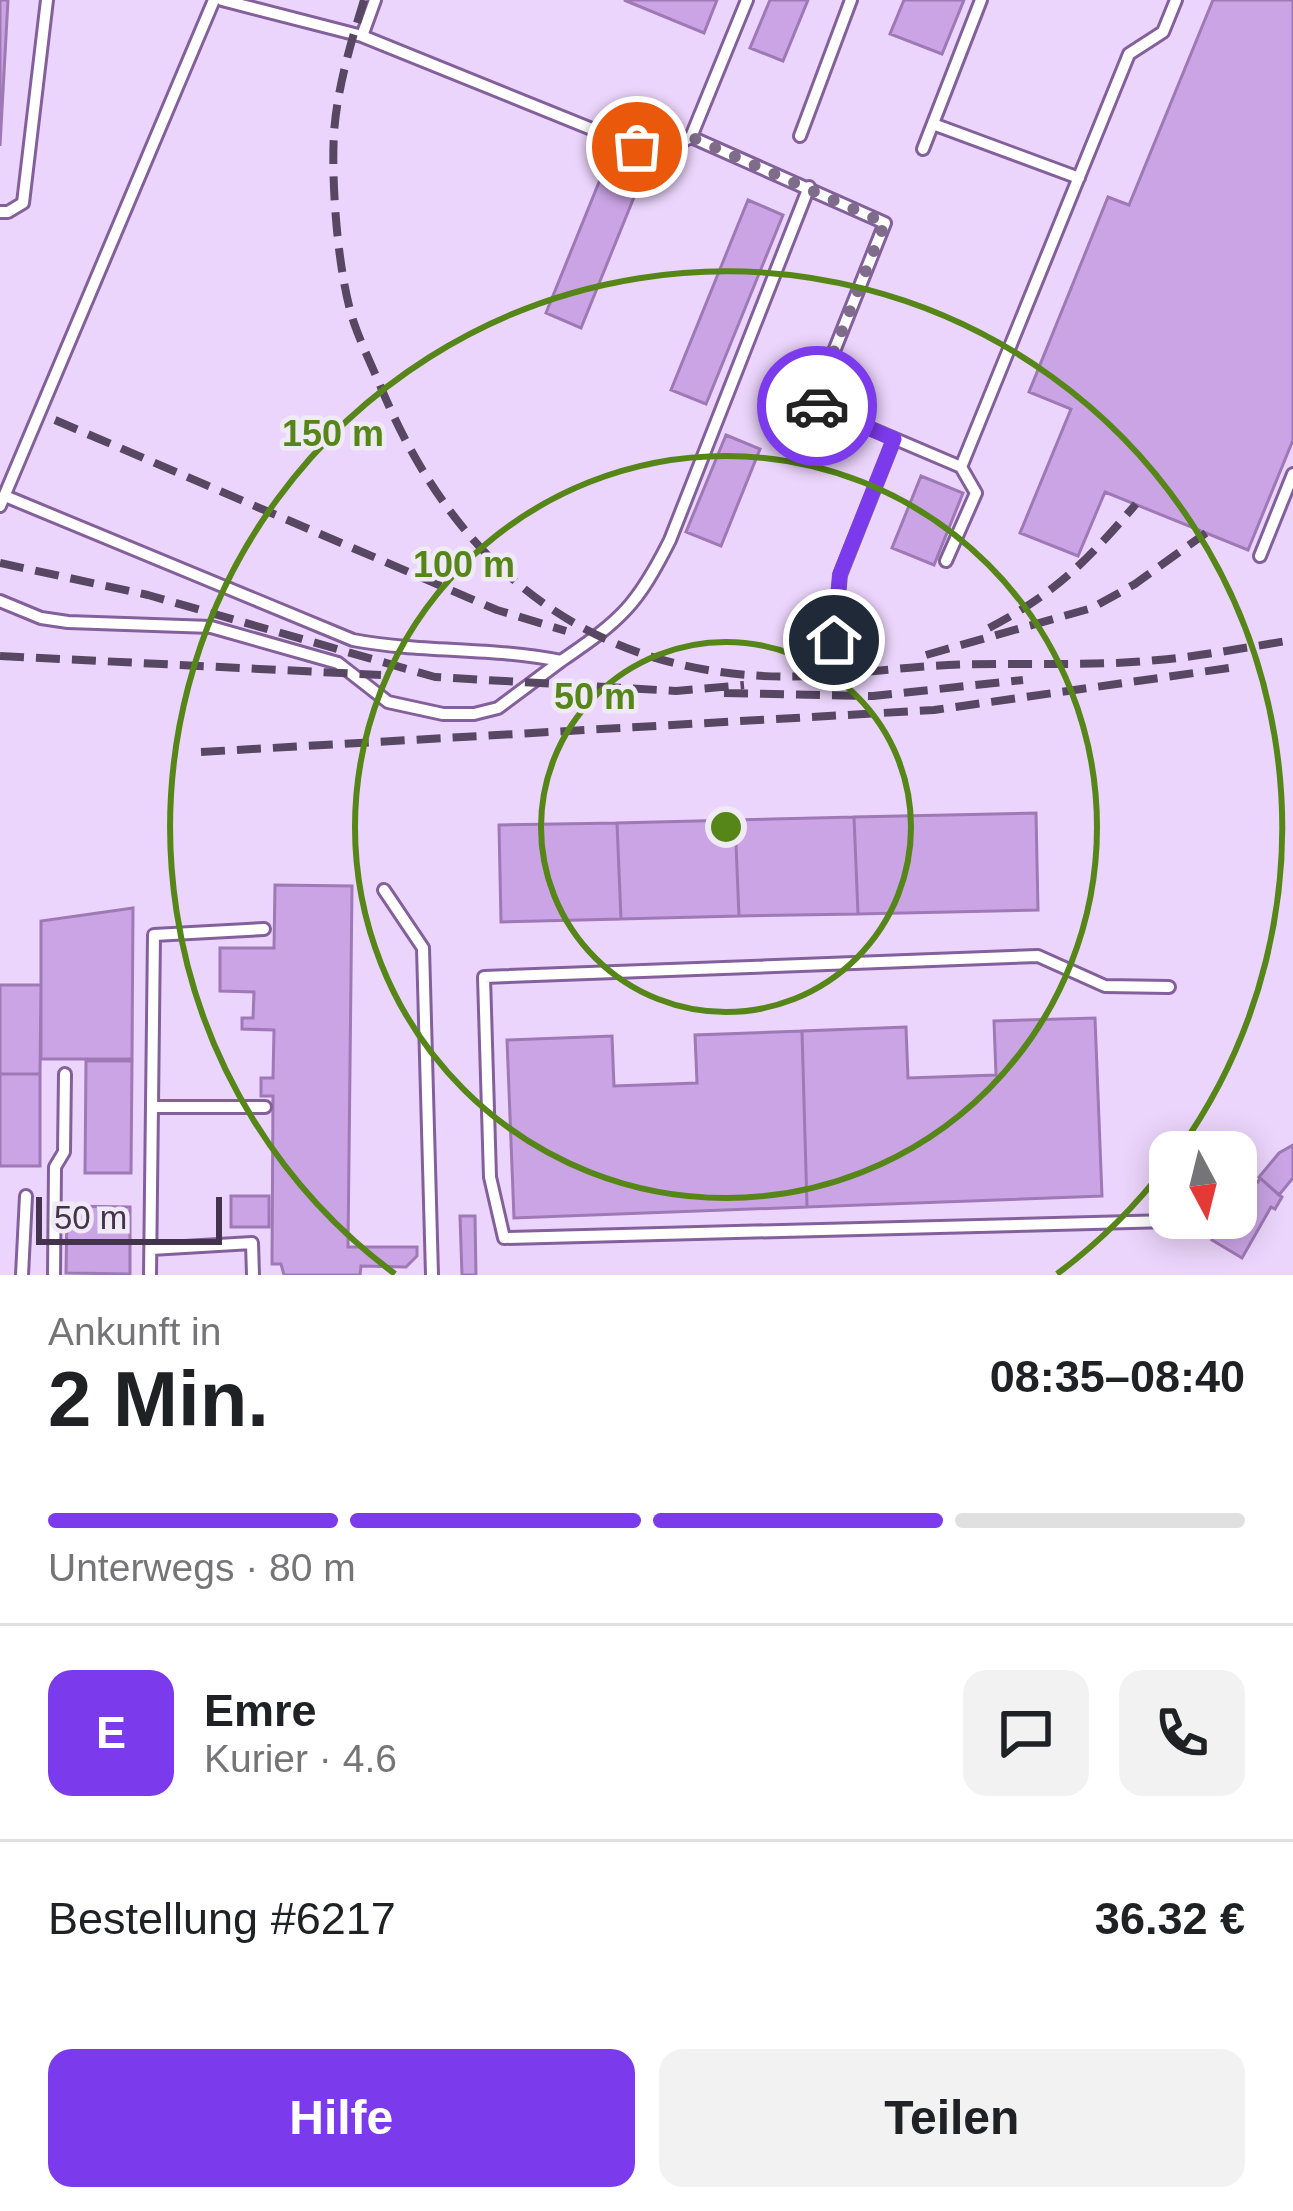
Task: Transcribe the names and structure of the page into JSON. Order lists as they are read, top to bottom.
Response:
{
  "scale_bar": "50 m",
  "north": "bottom",
  "page": {
    "scale": "50 m",
    "heading": ["2 Min.", "Ankunft in", "08:35–08:40"],
    "panel": [
      "Emre",
      "Kurier · 4.6",
      "Bestellung #6217",
      "36.32 €"
    ],
    "bar": "Unterwegs · 80 m",
    "round": "E",
    "buttons": ["Hilfe", "Teilen"]
  },
  "rings": ["150 m", "100 m", "50 m"]
}
